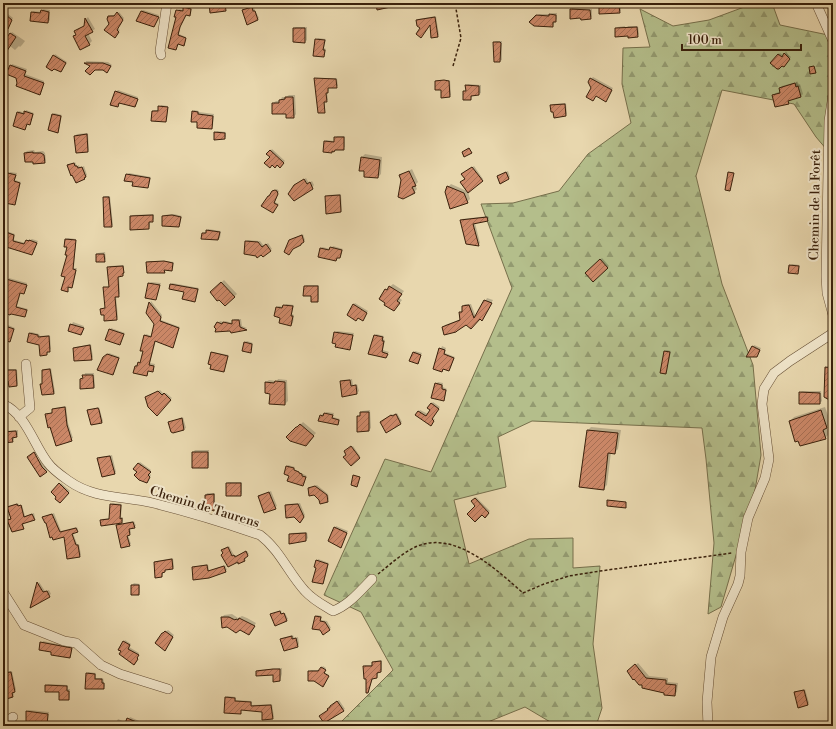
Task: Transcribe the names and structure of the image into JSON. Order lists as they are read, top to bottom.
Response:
{
  "streets": {
    "street": ["Chemin de la Forêt", "Chemin de Taurens"]
  },
  "scale_bar": "100 m"
}
